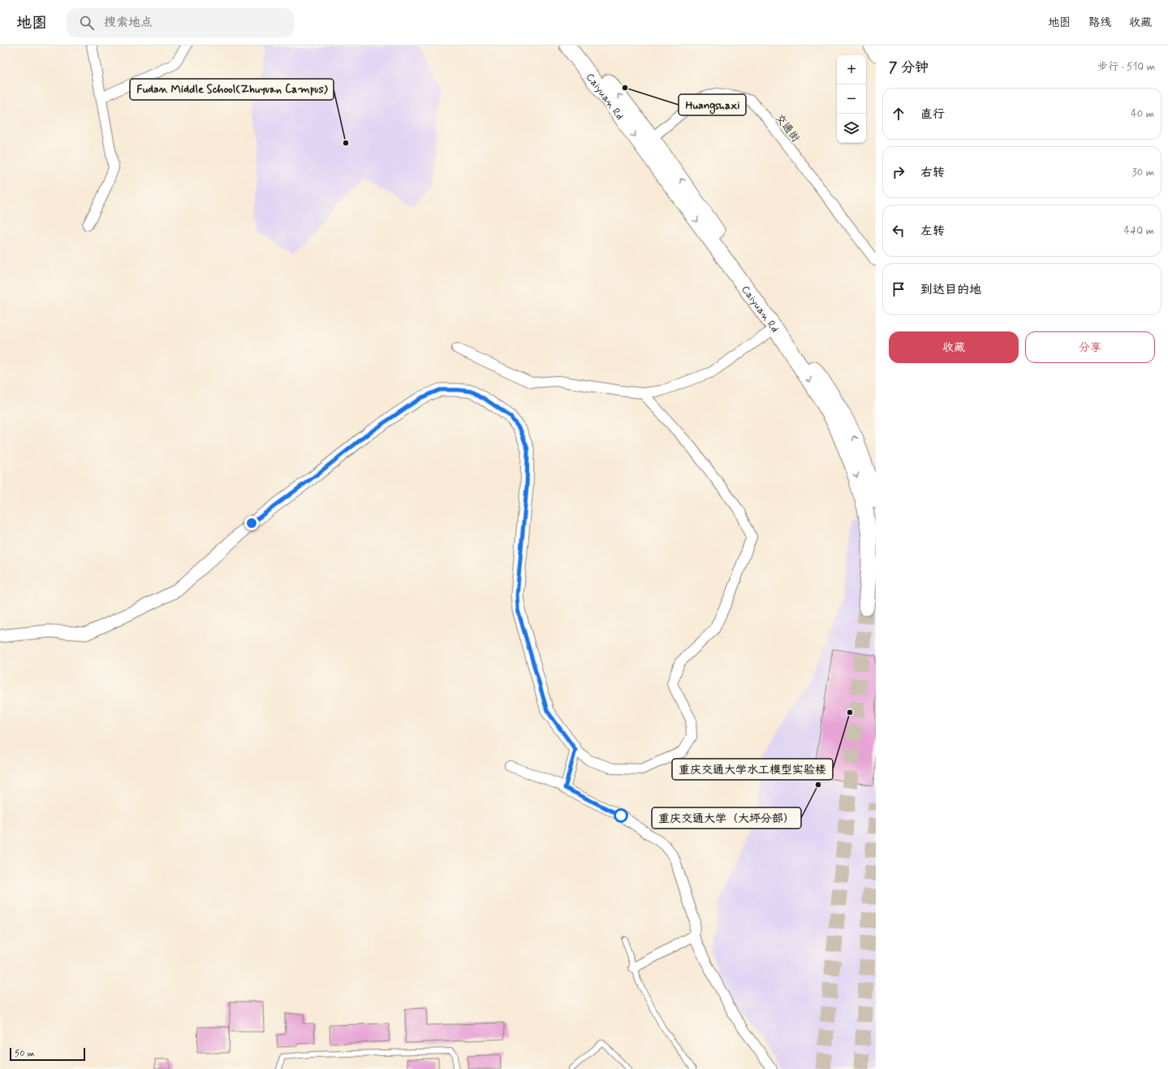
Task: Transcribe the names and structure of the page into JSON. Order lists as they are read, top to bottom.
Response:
{
  "streets": {
    "main road": ["Caiyuan Rd"],
    "street": ["交通街"]
  },
  "crossings": [
    ["Caiyuan Rd", "交通街"]
  ],
  "places": [
    "Huangshaxi",
    "Fudan Middle School(Zhuyuan Campus)",
    "重庆交通大学水工模型实验楼",
    "重庆交通大学（大坪分部）"
  ],
  "scale_bar": "50 m",
  "page": {
    "header": "地图",
    "search": "搜索地点",
    "nav": ["地图", "路线", "收藏"],
    "heading": ["7 分钟", "步行 · 510 m"],
    "map_buttons": ["+", "−"],
    "list": [
      ["直行", "40 m"],
      ["右转", "30 m"],
      ["左转", "440 m"],
      "到达目的地"
    ],
    "buttons": ["收藏", "分享"],
    "scale": "50 m"
  }
}
